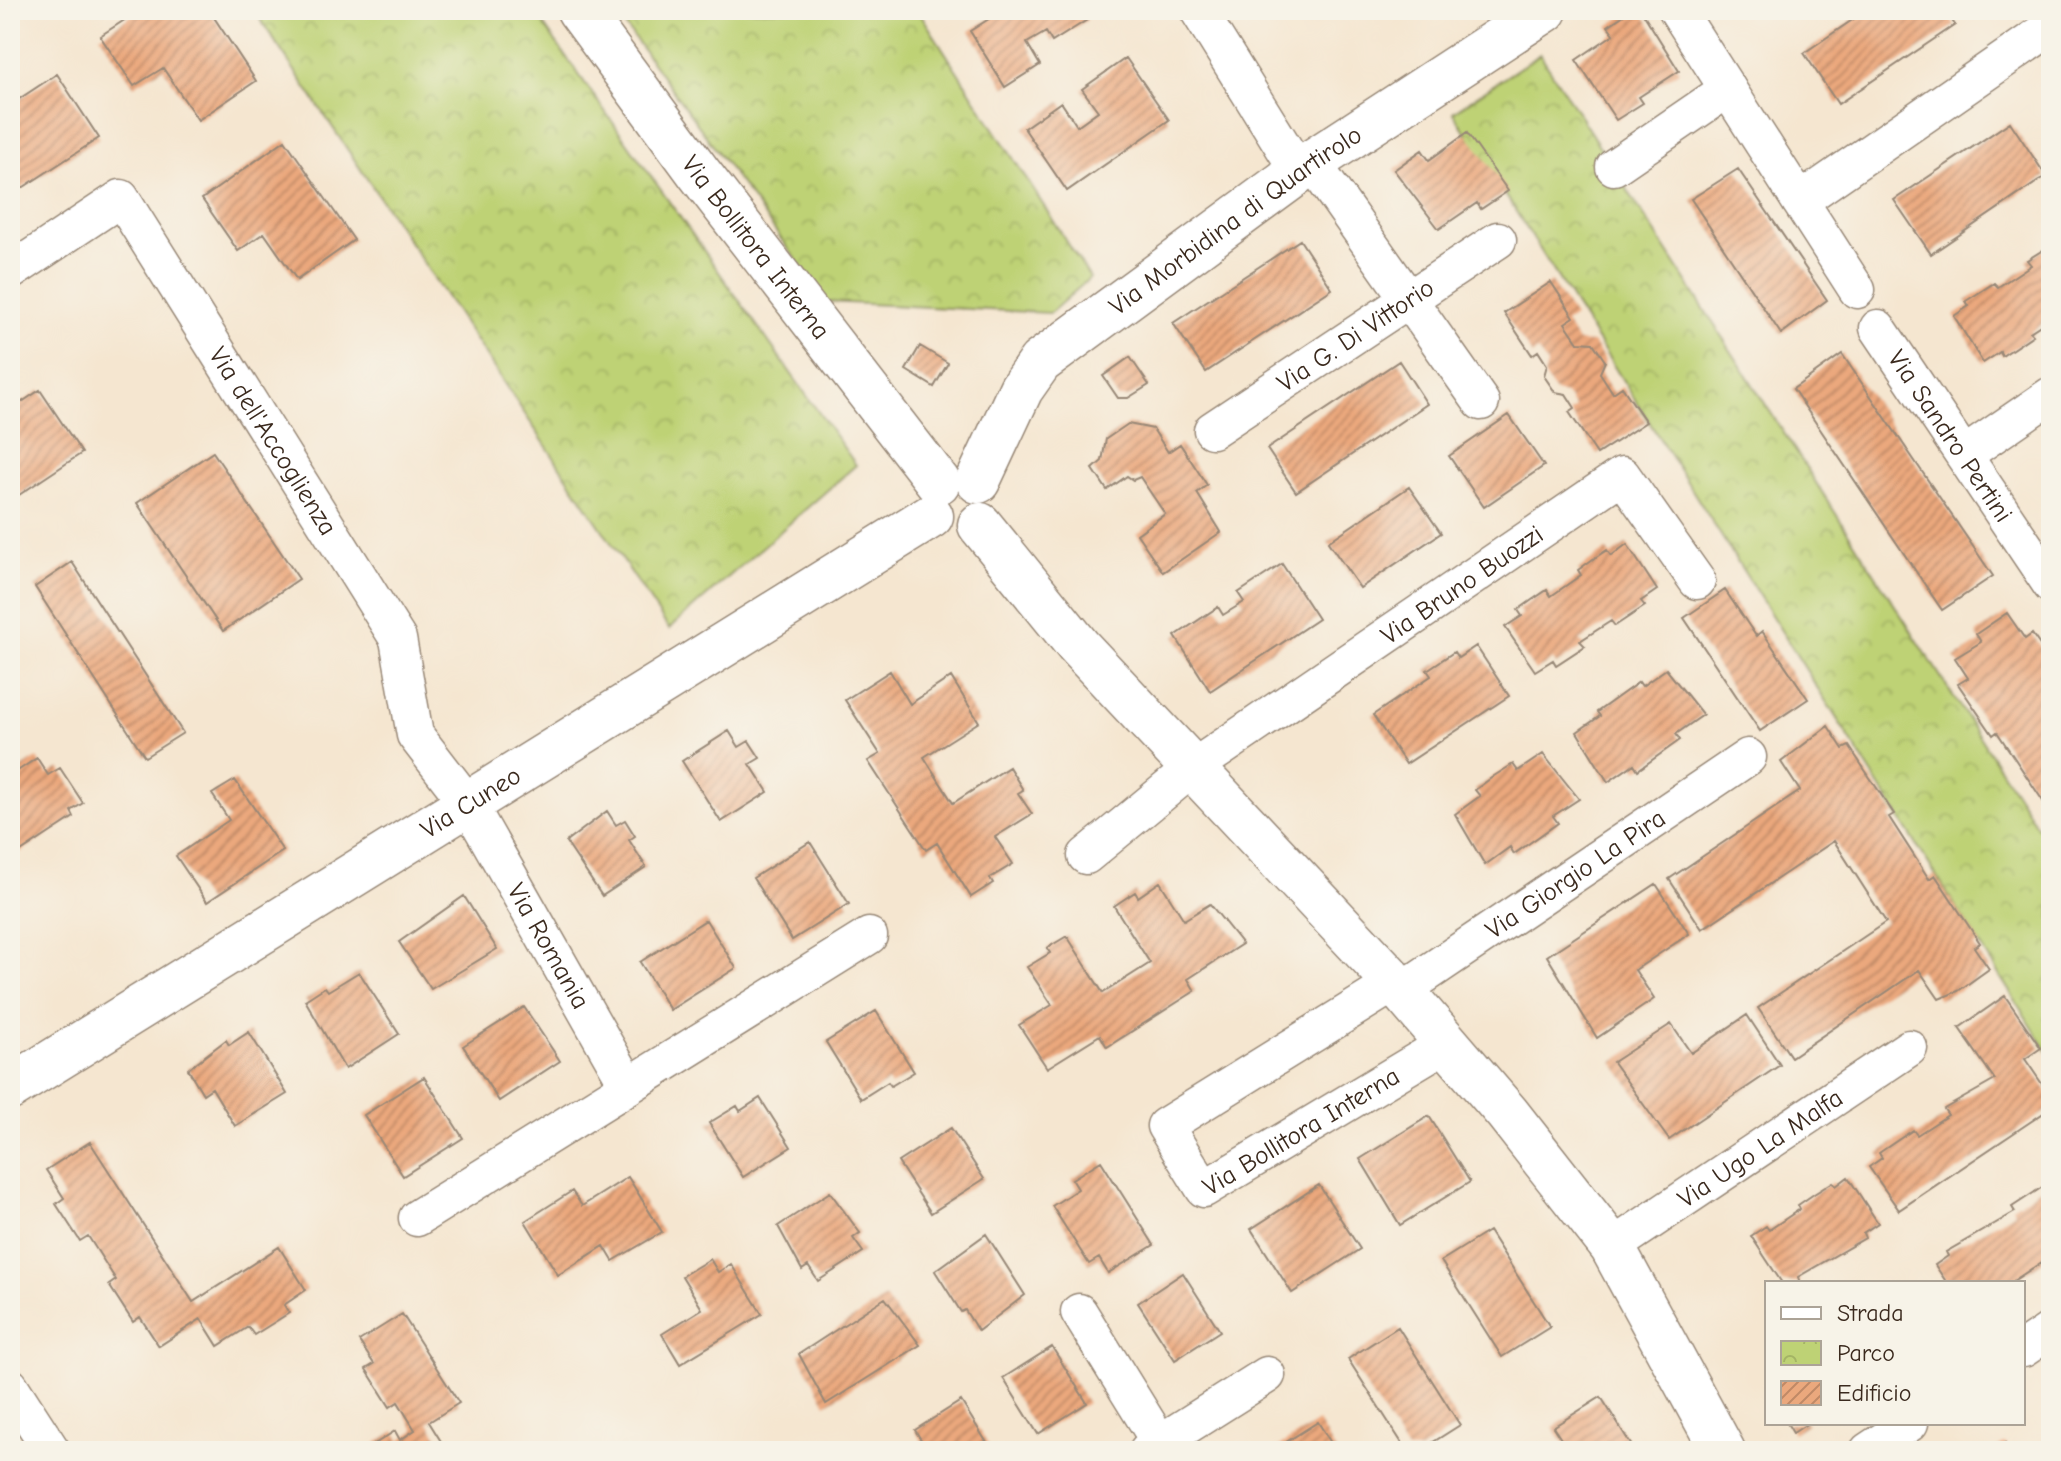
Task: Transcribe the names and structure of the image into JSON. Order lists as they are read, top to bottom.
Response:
{
  "streets": {
    "street": [
      "Via Morbidina di Quartirolo",
      "Via Bollitora Interna",
      "Via G. Di Vittorio",
      "Via Sandro Pertini",
      "Via dell'Accoglienza",
      "Via Bruno Buozzi",
      "Via Cuneo",
      "Via Giorgio La Pira",
      "Via Romania",
      "Via Ugo La Malfa"
    ]
  },
  "crossings": [
    ["Via Morbidina di Quartirolo", "Via Bollitora Interna"],
    ["Via Morbidina di Quartirolo", "Via Cuneo"],
    ["Via Bollitora Interna", "Via Cuneo"],
    ["Via Bollitora Interna", "Via Giorgio La Pira"],
    ["Via dell'Accoglienza", "Via Cuneo"],
    ["Via dell'Accoglienza", "Via Romania"],
    ["Via Cuneo", "Via Romania"]
  ],
  "legend": ["Strada", "Parco", "Edificio"]
}
